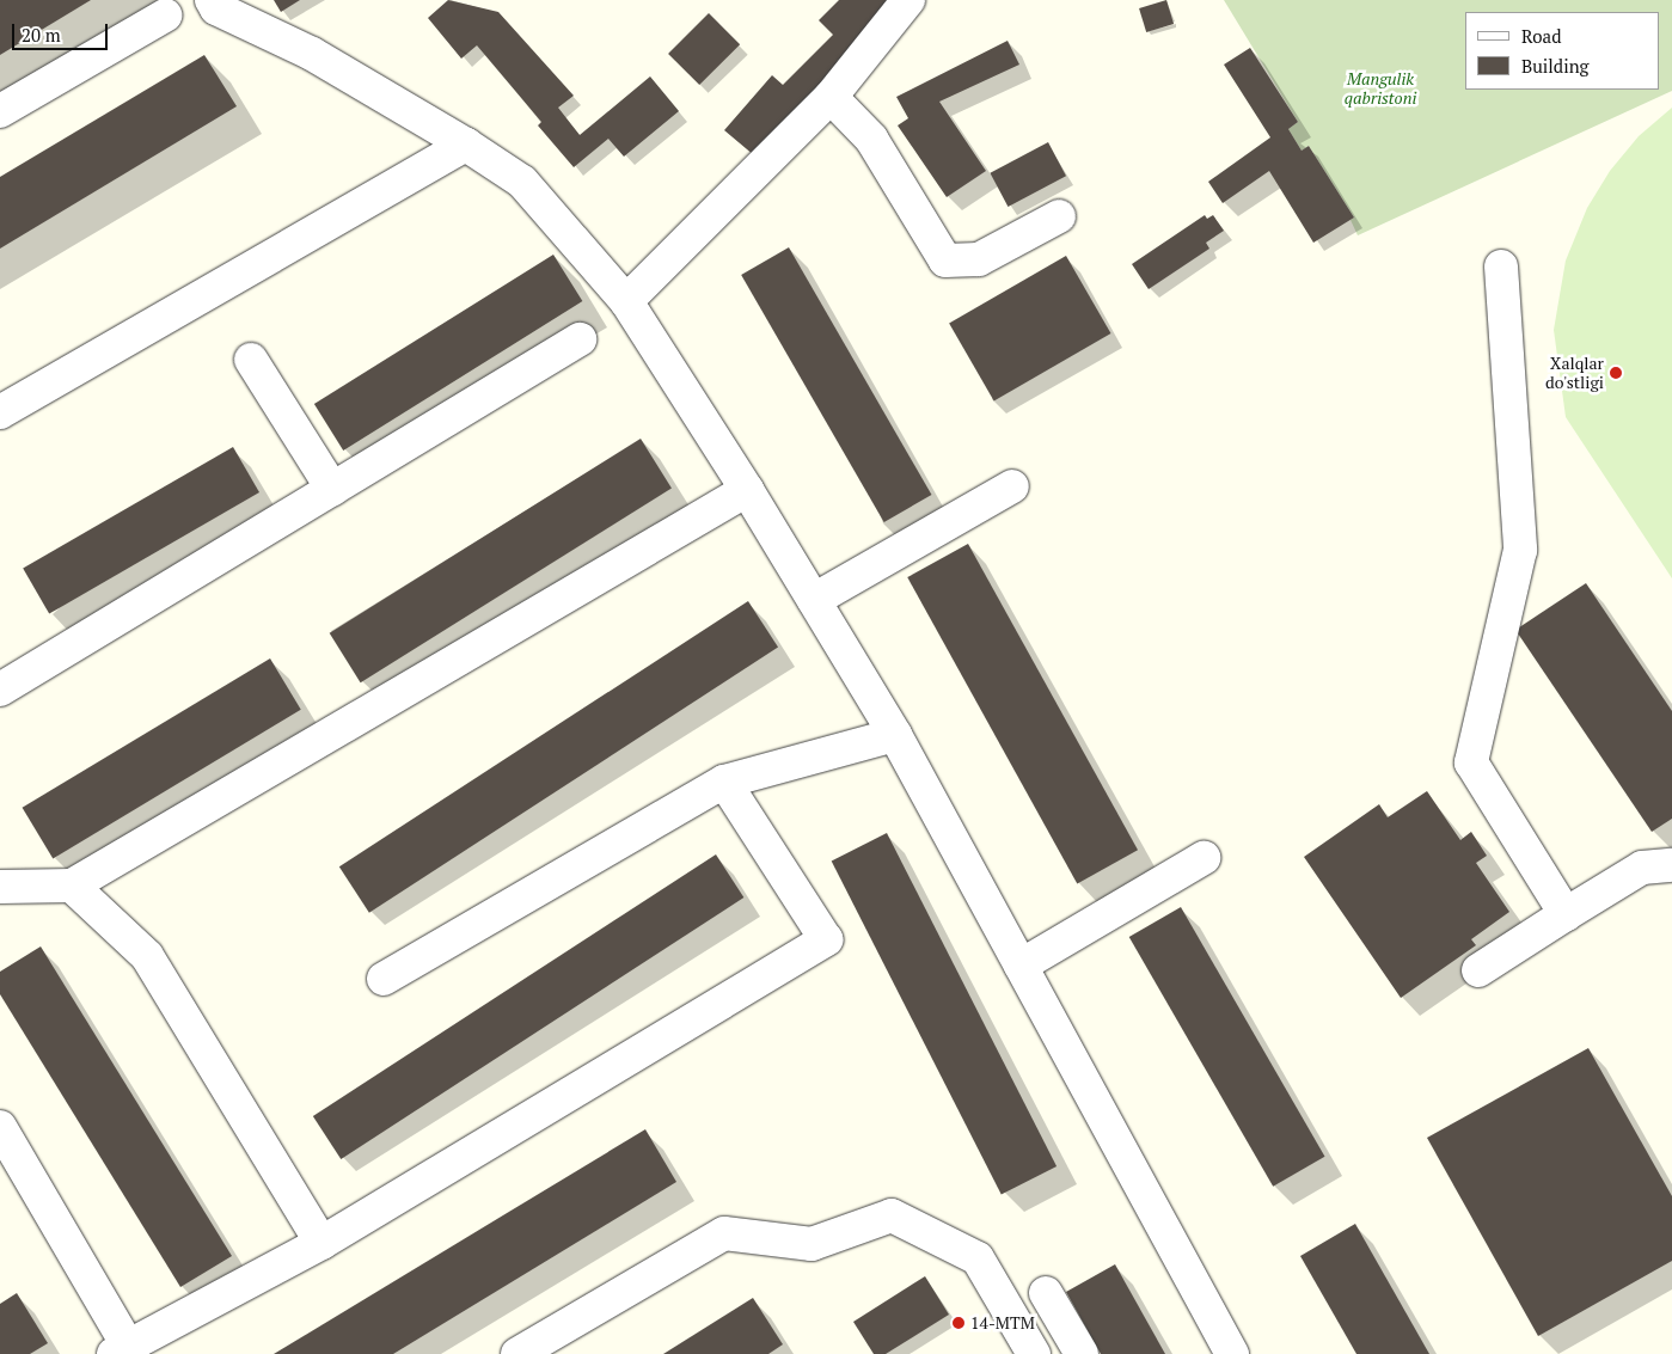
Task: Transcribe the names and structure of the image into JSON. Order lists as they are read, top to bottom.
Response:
{
  "parks": ["Mangulik qabristoni"],
  "places": ["Xalqlar do'stligi", "14-МТМ"],
  "legend": ["Road", "Building"],
  "scale_bar": "20 m"
}
